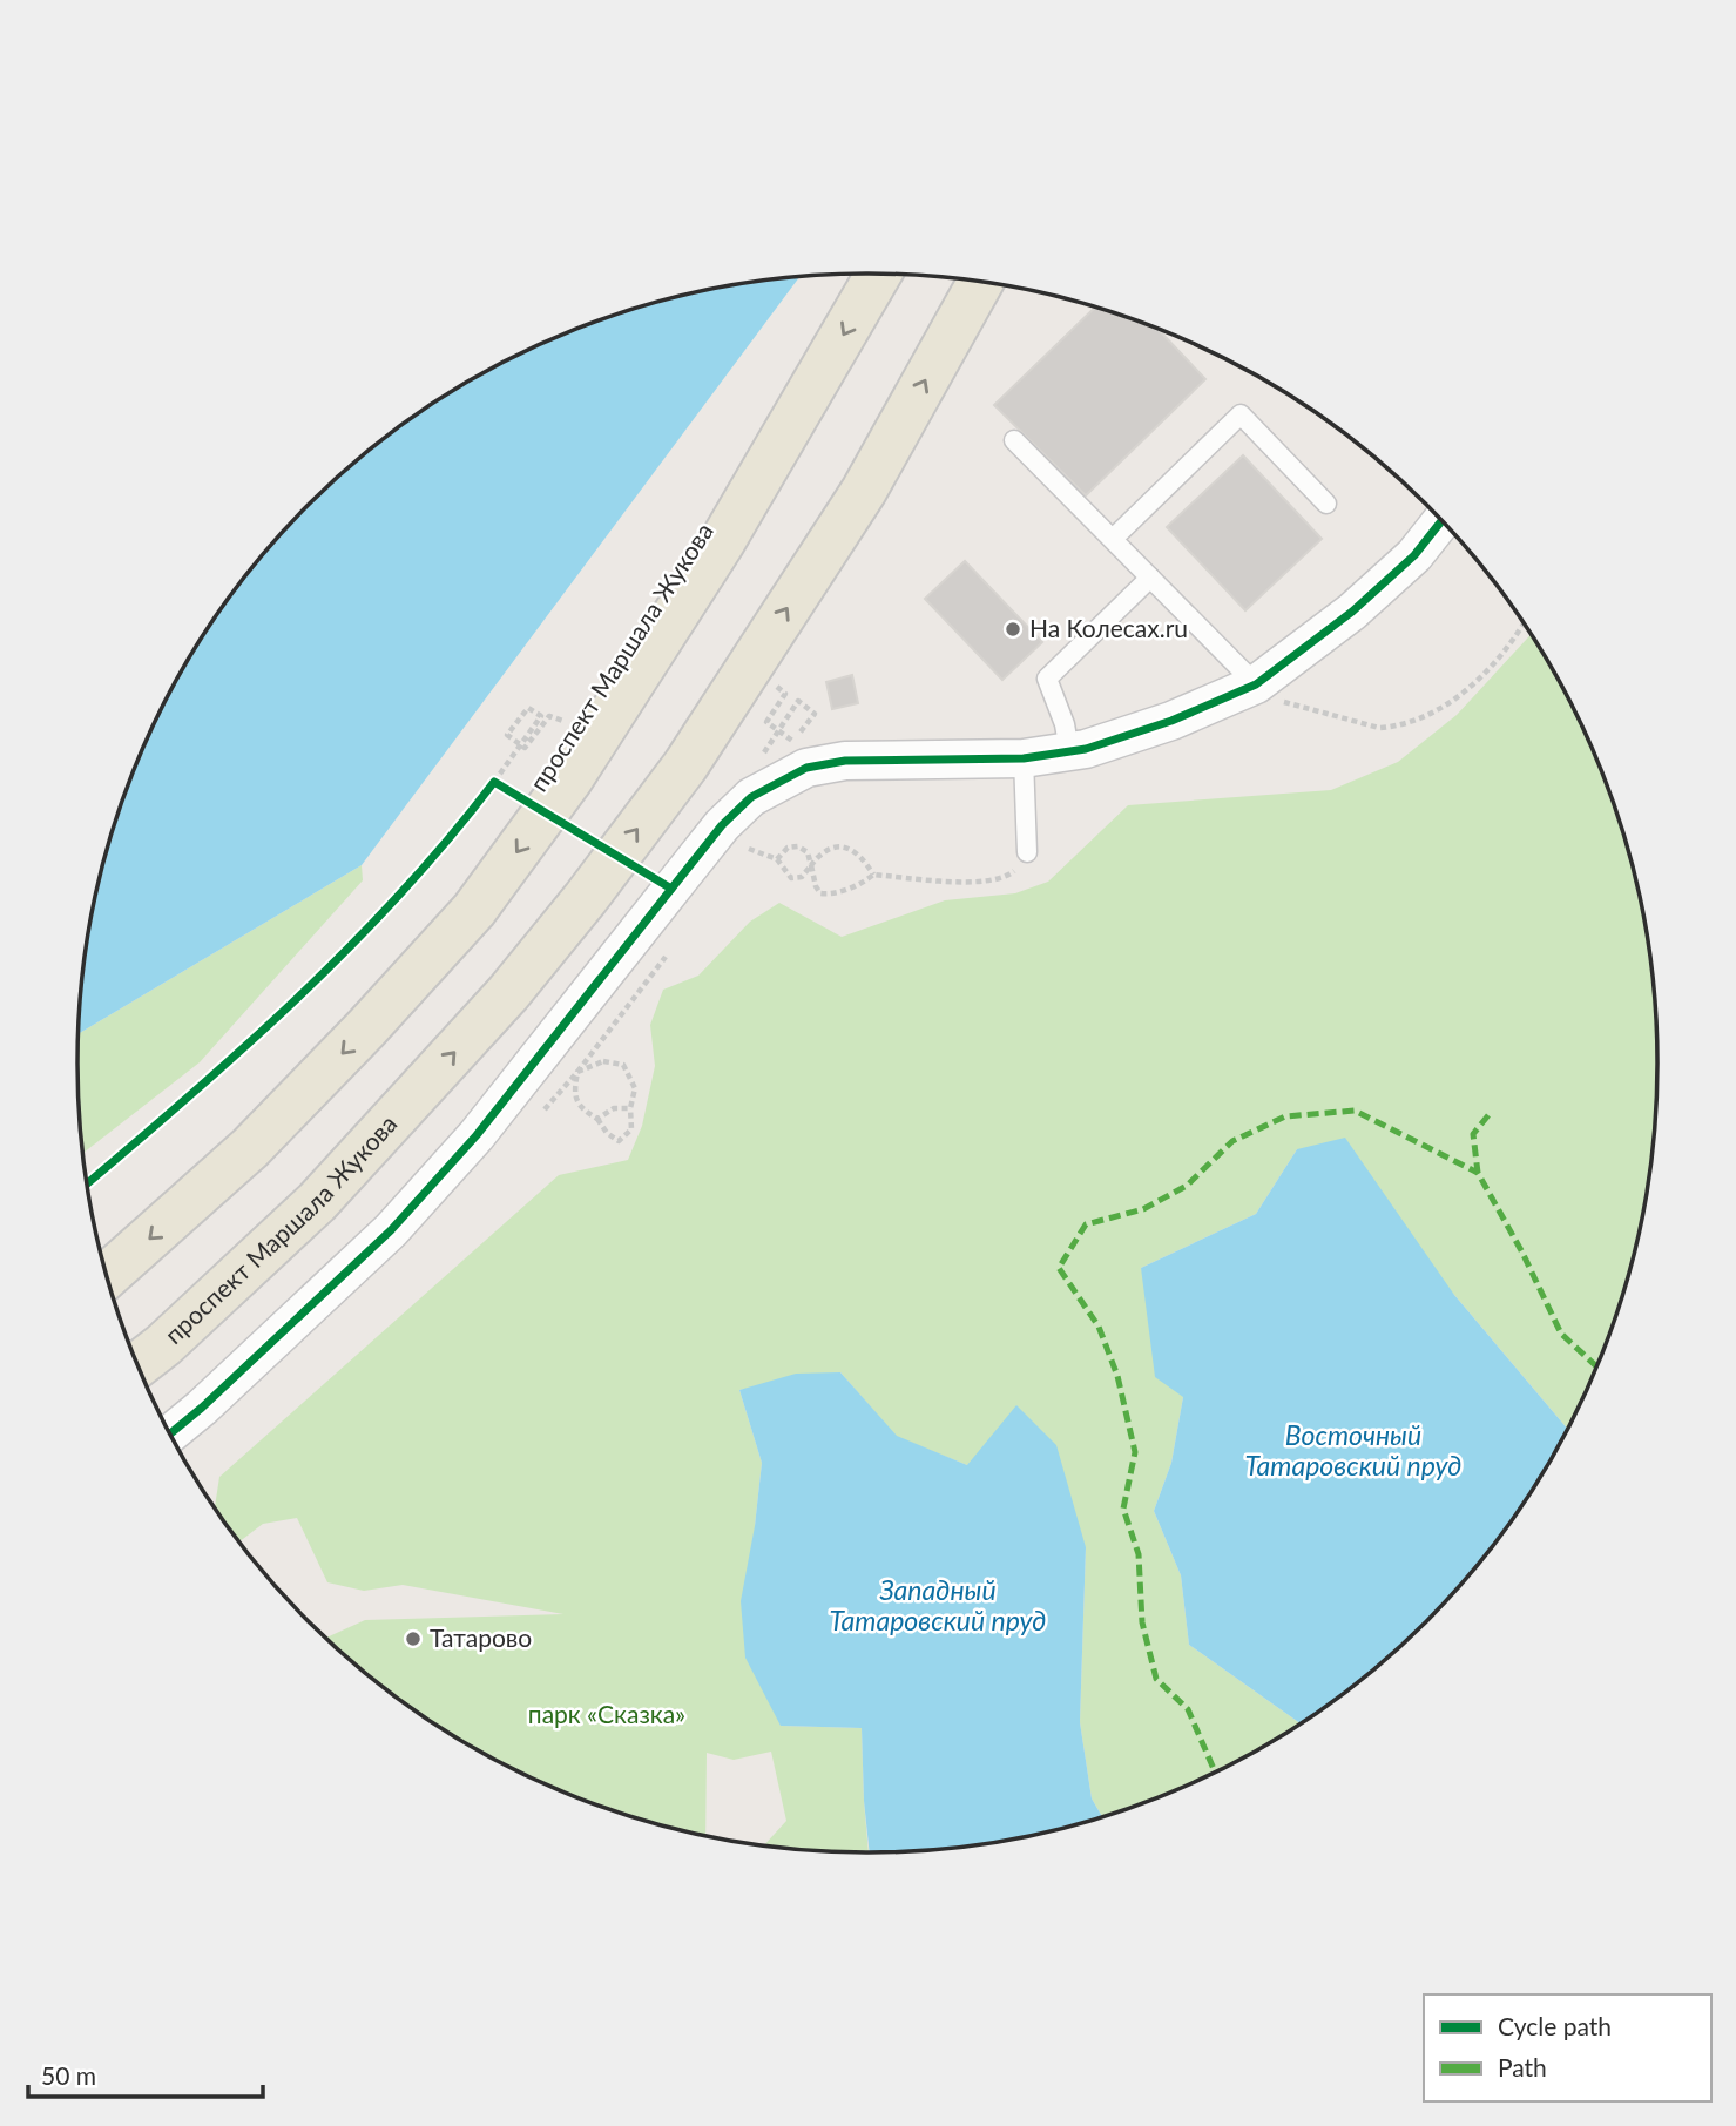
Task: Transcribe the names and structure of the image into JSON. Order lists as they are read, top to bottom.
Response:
{
  "streets": {
    "main road": ["проспект Маршала Жукова"]
  },
  "water": ["Восточный Татаровский пруд", "Западный Татаровский пруд"],
  "parks": ["парк «Сказка»"],
  "places": ["На Колесах.ru", "Татарово"],
  "legend": ["Cycle path", "Path"],
  "scale_bar": "50 m"
}
